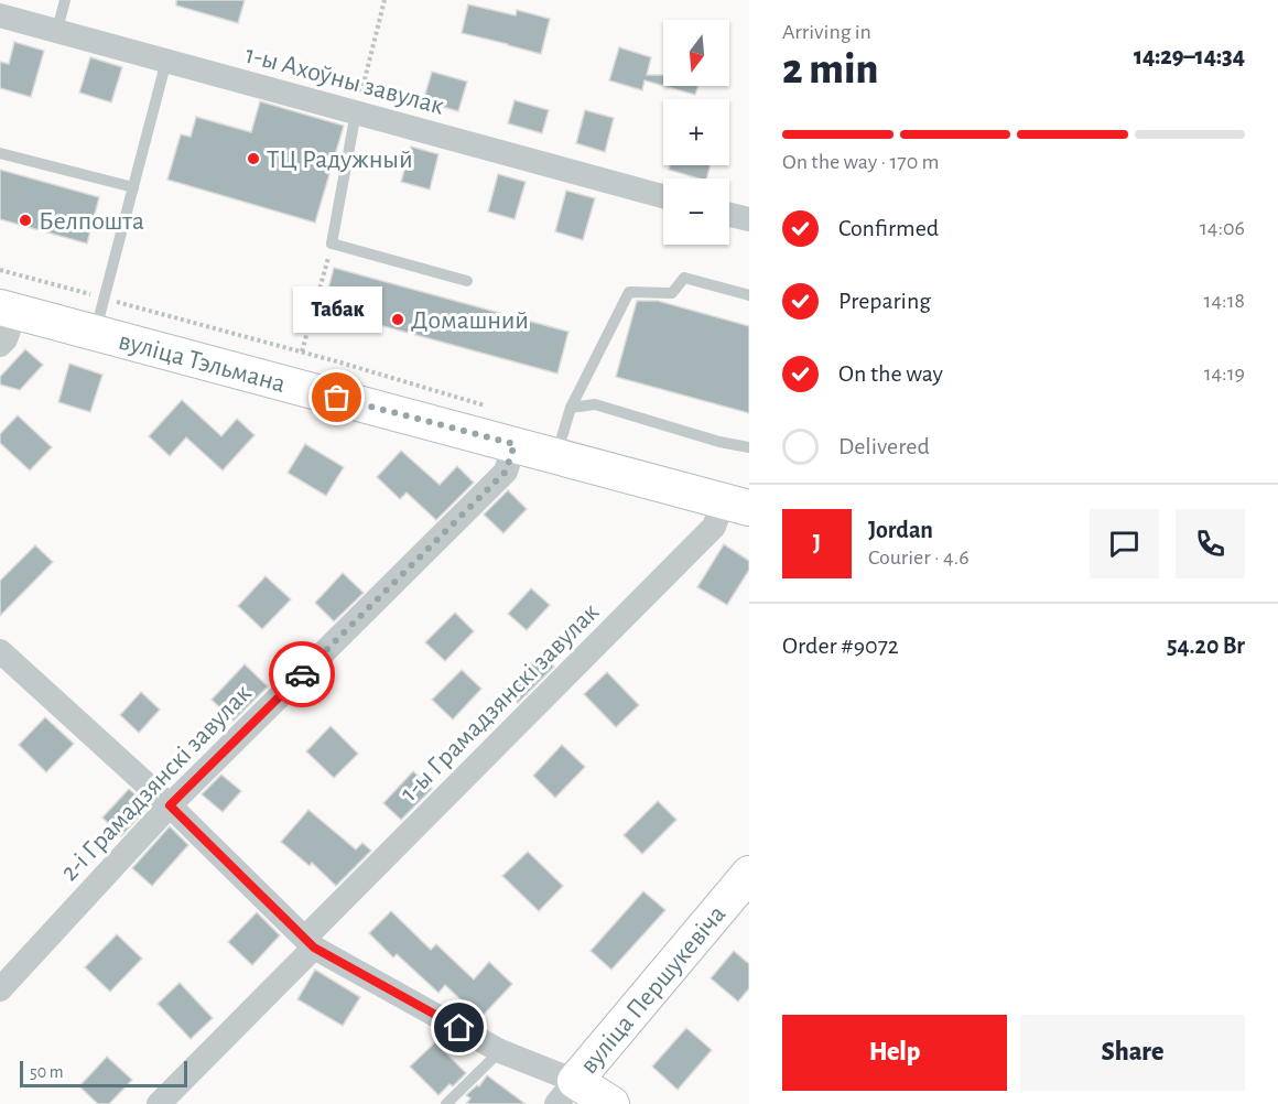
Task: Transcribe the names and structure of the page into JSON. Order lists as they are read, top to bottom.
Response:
{
  "streets": {
    "main road": ["вуліца Тэльмана", "вуліца Першукевіча"],
    "street": ["1-ы Ахоўны завулак", "1-ы Грамадзянскі завулак", "2-і Грамадзянскі завулак"]
  },
  "crossings": [
    ["вуліца Тэльмана", "1-ы Грамадзянскі завулак"],
    ["вуліца Тэльмана", "2-і Грамадзянскі завулак"]
  ],
  "places": [
    "ТЦ Радужный",
    "Белпошта",
    "Домашний",
    "Табак"
  ],
  "scale_bar": "50 m",
  "north": "bottom",
  "page": {
    "heading": ["2 min", "Arriving in", "14:29–14:34"],
    "panel": [
      "Jordan",
      "Courier · 4.6",
      "Order #9072",
      "54.20 Br"
    ],
    "map_buttons": ["+", "−"],
    "bar": "On the way · 170 m",
    "list": [
      ["Confirmed", "14:06"],
      ["Preparing", "14:18"],
      ["On the way", "14:19"],
      "Delivered"
    ],
    "bubble": "Табак",
    "round": "J",
    "buttons": ["Help", "Share"],
    "scale": "50 m"
  }
}
